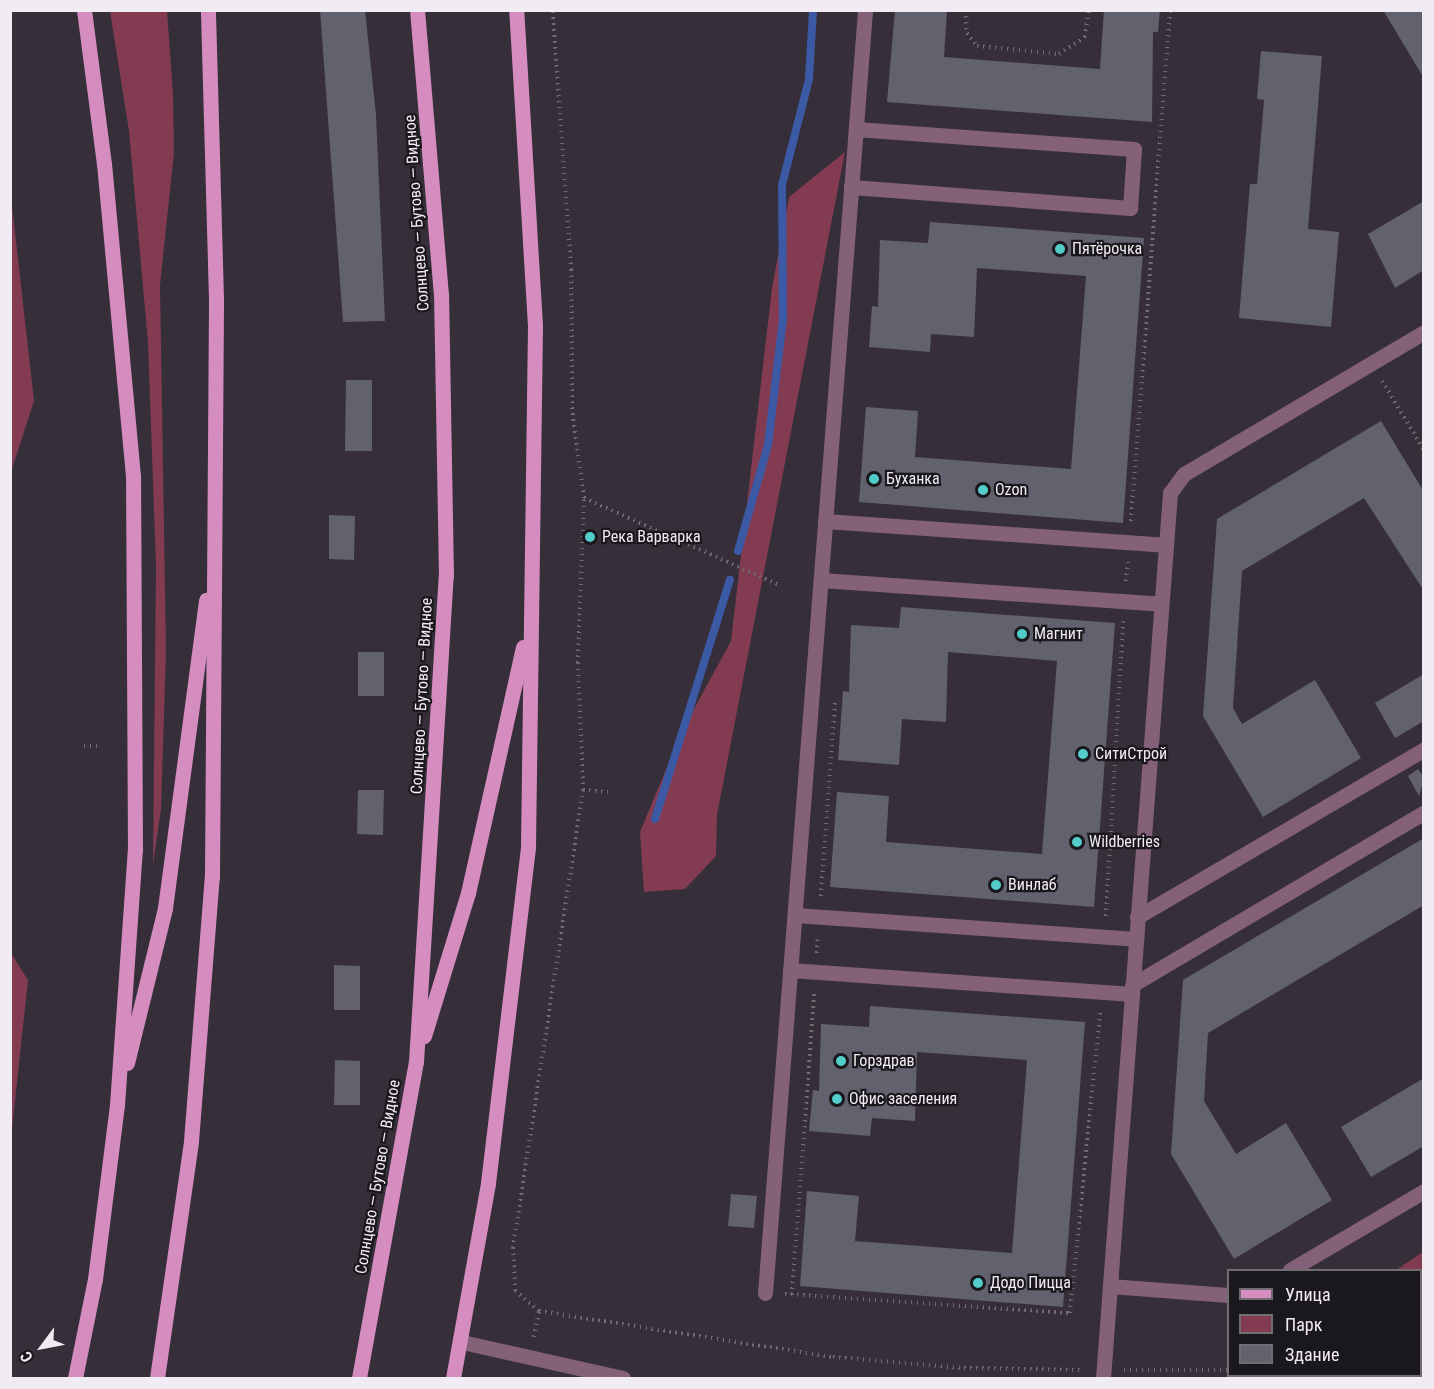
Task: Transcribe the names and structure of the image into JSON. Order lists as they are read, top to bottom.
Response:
{
  "streets": {
    "main road": ["Солнцево — Бутово — Видное"]
  },
  "places": [
    "Пятёрочка",
    "Буханка",
    "Ozon",
    "Река Варварка",
    "Магнит",
    "СитиСтрой",
    "Wildberries",
    "Винлаб",
    "Горздрав",
    "Офис заселения",
    "Додо Пицца"
  ],
  "legend": ["Улица", "Парк", "Здание"],
  "north": "bottom left"
}
